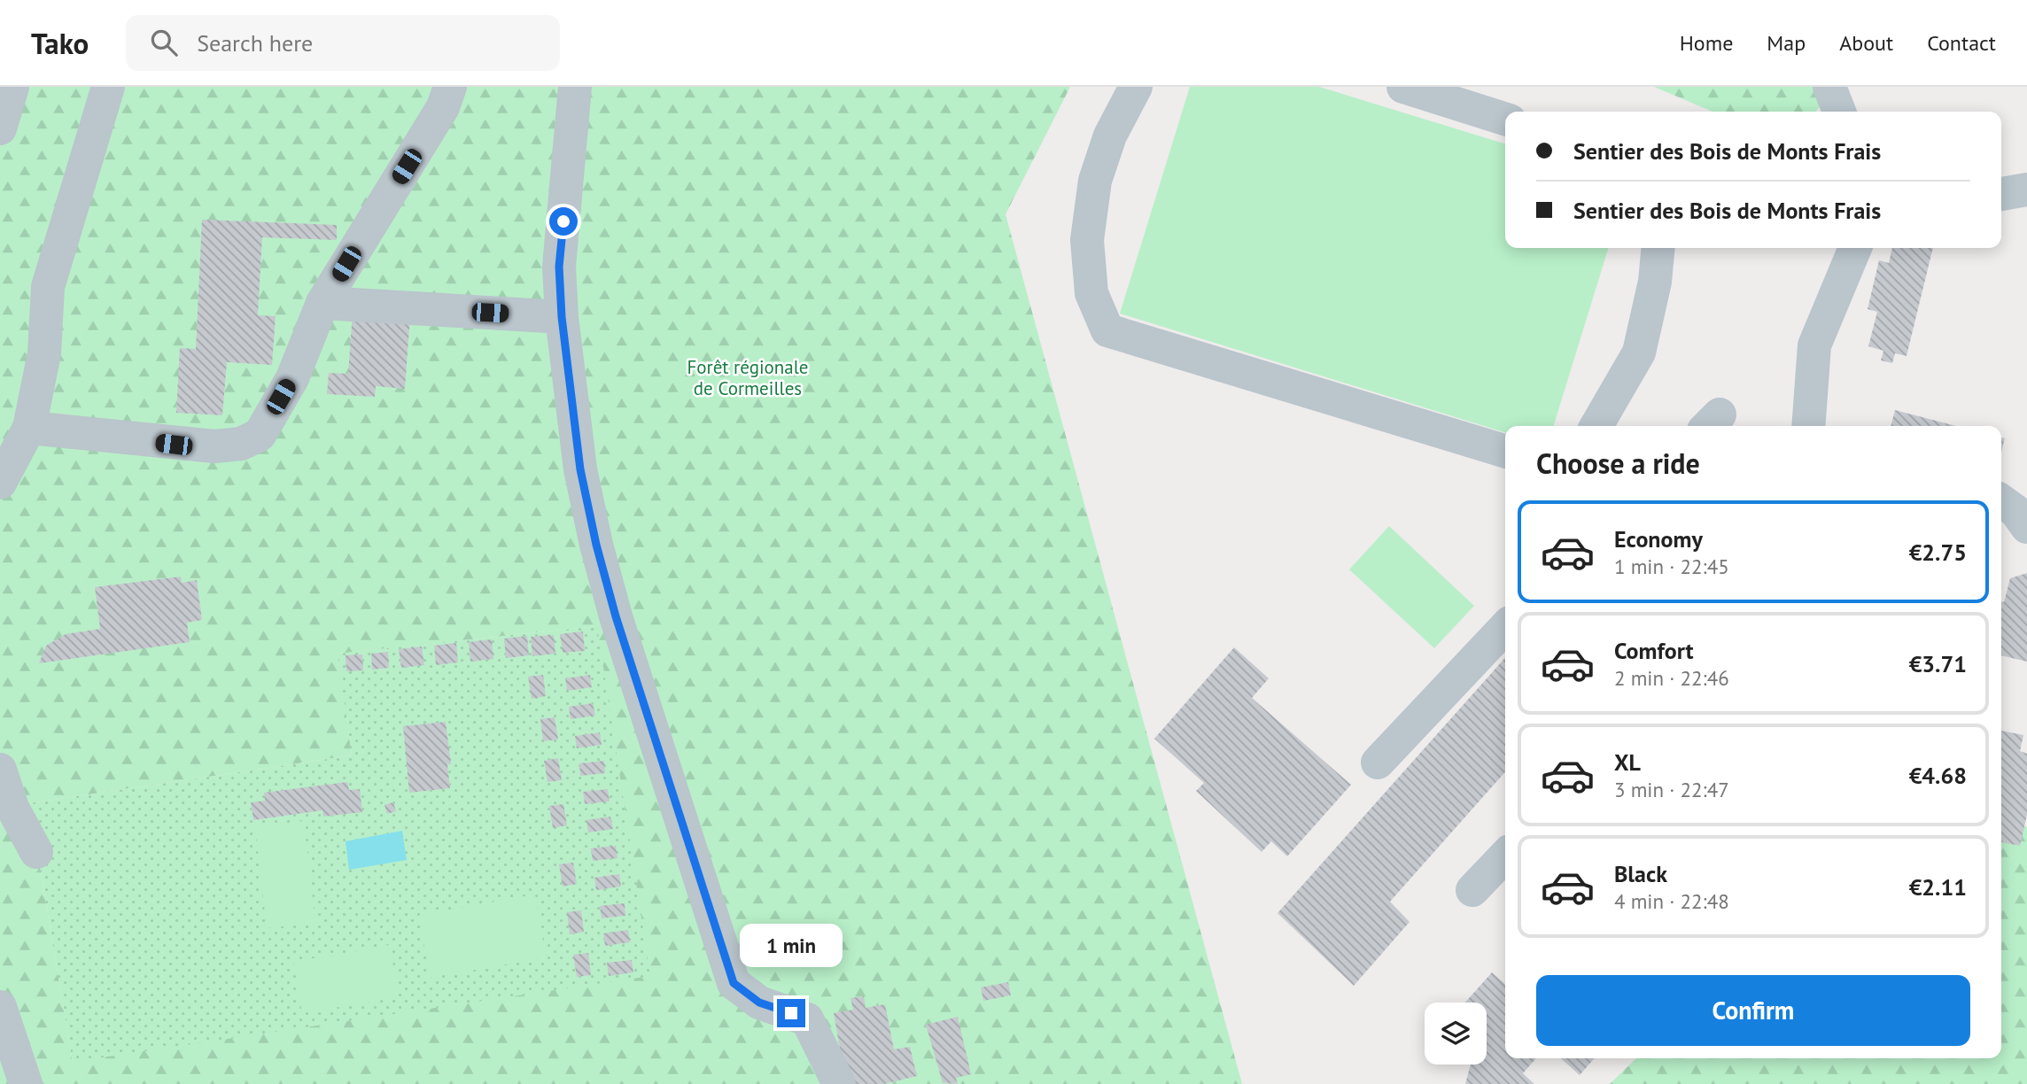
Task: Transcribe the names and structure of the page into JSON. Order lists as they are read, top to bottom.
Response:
{
  "parks": ["Forêt régionale de Cormeilles"],
  "page": {
    "header": "Tako",
    "search": "Search here",
    "nav": [
      "Home",
      "Map",
      "About",
      "Contact"
    ],
    "banner": ["Sentier des Bois de Monts Frais", "Sentier des Bois de Monts Frais"],
    "heading": "Choose a ride",
    "list": [
      {
        "name": "Economy",
        "note": "1 min · 22:45",
        "value": "€2.75"
      },
      {
        "name": "Comfort",
        "note": "2 min · 22:46",
        "value": "€3.71"
      },
      {
        "name": "XL",
        "note": "3 min · 22:47",
        "value": "€4.68"
      },
      {
        "name": "Black",
        "note": "4 min · 22:48",
        "value": "€2.11"
      }
    ],
    "bubble": "1 min",
    "buttons": "Confirm"
  }
}
